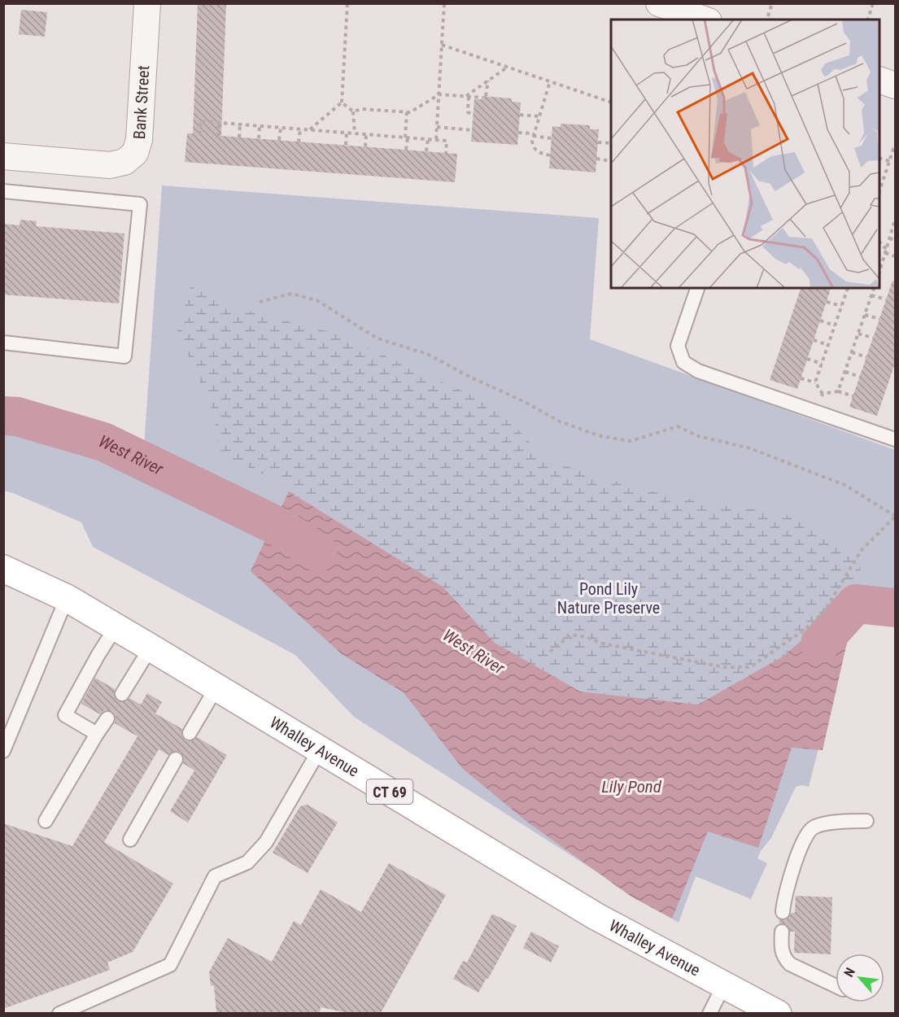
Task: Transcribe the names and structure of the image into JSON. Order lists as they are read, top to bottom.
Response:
{
  "streets": {
    "main road": ["Whalley Avenue", "CT 69"],
    "street": ["Bank Street"]
  },
  "water": ["West River", "Lily Pond"],
  "parks": ["Pond Lily Nature Preserve"],
  "north": "top left"
}
